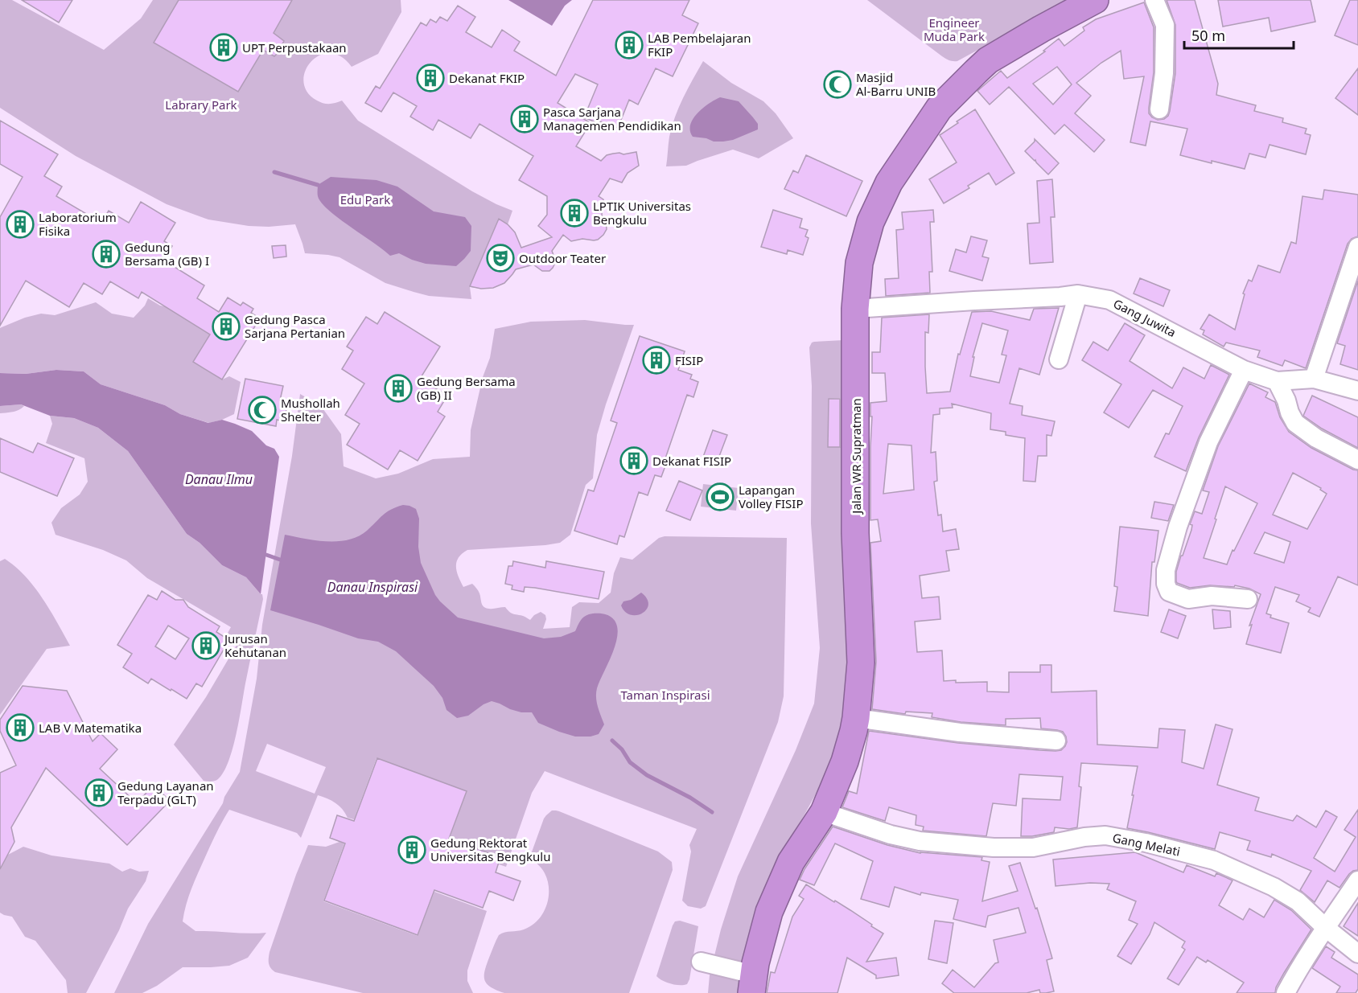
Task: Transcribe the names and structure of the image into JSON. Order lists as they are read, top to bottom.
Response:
{
  "streets": {
    "highway": ["Jalan WR Supratman"],
    "street": ["Gang Juwita", "Gang Melati"]
  },
  "crossings": [
    ["Gang Juwita", "Jalan WR Supratman"],
    ["Jalan WR Supratman", "Gang Melati"]
  ],
  "water": ["Danau Ilmu", "Danau Inspirasi"],
  "parks": [
    "Engineer Muda Park",
    "Labrary Park",
    "Edu Park",
    "Taman Inspirasi"
  ],
  "places": {
    "building": [
      "LAB Pembelajaran FKIP",
      "UPT Perpustakaan",
      "Dekanat FKIP",
      "Pasca Sarjana Managemen Pendidikan",
      "LPTIK Universitas Bengkulu",
      "Laboratorium Fisika",
      "Gedung Bersama (GB) I",
      "Gedung Pasca Sarjana Pertanian",
      "FISIP",
      "Gedung Bersama (GB) II",
      "Dekanat FISIP",
      "Jurusan Kehutanan",
      "LAB V Matematika",
      "Gedung Layanan Terpadu (GLT)",
      "Gedung Rektorat Universitas Bengkulu"
    ],
    "mosque": ["Masjid Al-Barru UNIB", "Mushollah Shelter"],
    "theatre": ["Outdoor Teater"],
    "sports": ["Lapangan Volley FISIP"]
  },
  "scale_bar": "50 m"
}
